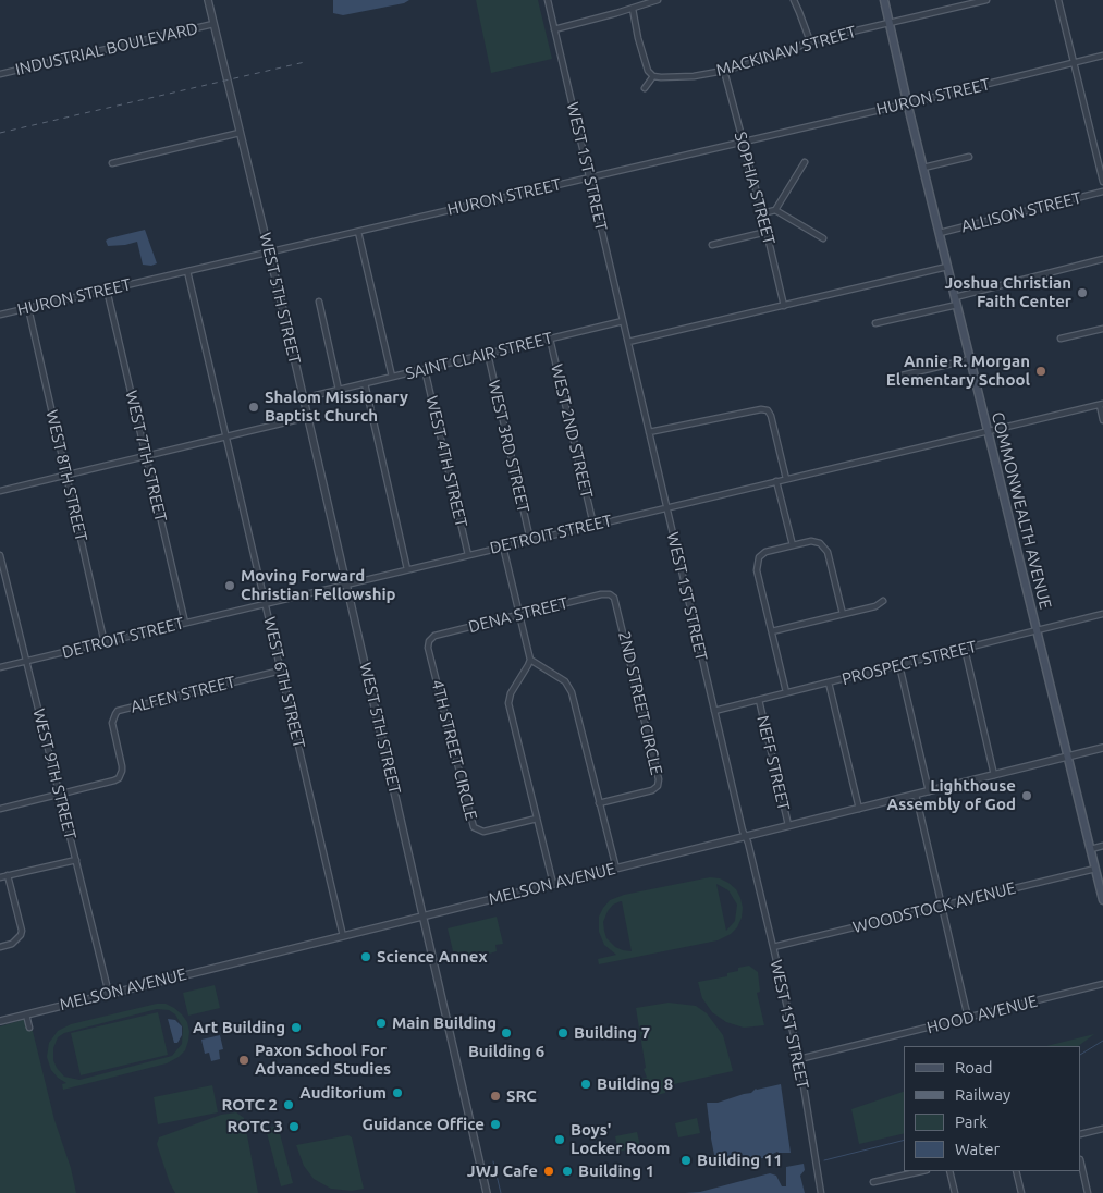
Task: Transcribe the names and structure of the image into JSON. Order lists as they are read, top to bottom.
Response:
{
  "streets": {
    "main road": ["COMMONWEALTH AVENUE"],
    "street": [
      "INDUSTRIAL BOULEVARD",
      "MACKINAW STREET",
      "HURON STREET",
      "WEST 1ST STREET",
      "SOPHIA STREET",
      "ALLISON STREET",
      "WEST 5TH STREET",
      "SAINT CLAIR STREET",
      "WEST 2ND STREET",
      "WEST 3RD STREET",
      "WEST 7TH STREET",
      "WEST 4TH STREET",
      "WEST 8TH STREET",
      "DETROIT STREET",
      "DENA STREET",
      "PROSPECT STREET",
      "WEST 6TH STREET",
      "ALFEN STREET",
      "2ND STREET CIRCLE",
      "4TH STREET CIRCLE",
      "NEFF STREET",
      "WEST 9TH STREET",
      "MELSON AVENUE",
      "WOODSTOCK AVENUE",
      "HOOD AVENUE"
    ]
  },
  "crossings": [
    ["INDUSTRIAL BOULEVARD", "WEST 5TH STREET"],
    ["MACKINAW STREET", "SOPHIA STREET"],
    ["MACKINAW STREET", "COMMONWEALTH AVENUE"],
    ["HURON STREET", "WEST 1ST STREET"],
    ["HURON STREET", "SOPHIA STREET"],
    ["HURON STREET", "WEST 5TH STREET"],
    ["HURON STREET", "WEST 7TH STREET"],
    ["HURON STREET", "WEST 8TH STREET"],
    ["HURON STREET", "COMMONWEALTH AVENUE"],
    ["HURON STREET", "WEST 6TH STREET"],
    ["WEST 1ST STREET", "SAINT CLAIR STREET"],
    ["WEST 1ST STREET", "DETROIT STREET"],
    ["WEST 1ST STREET", "PROSPECT STREET"],
    ["WEST 1ST STREET", "MELSON AVENUE"],
    ["WEST 1ST STREET", "WOODSTOCK AVENUE"],
    ["WEST 1ST STREET", "HOOD AVENUE"],
    ["ALLISON STREET", "COMMONWEALTH AVENUE"],
    ["WEST 5TH STREET", "SAINT CLAIR STREET"],
    ["WEST 5TH STREET", "DETROIT STREET"],
    ["WEST 5TH STREET", "MELSON AVENUE"],
    ["SAINT CLAIR STREET", "WEST 2ND STREET"],
    ["SAINT CLAIR STREET", "WEST 3RD STREET"],
    ["SAINT CLAIR STREET", "WEST 4TH STREET"],
    ["WEST 2ND STREET", "DETROIT STREET"],
    ["WEST 3RD STREET", "DETROIT STREET"],
    ["WEST 7TH STREET", "DETROIT STREET"],
    ["WEST 4TH STREET", "DETROIT STREET"],
    ["WEST 8TH STREET", "DETROIT STREET"],
    ["COMMONWEALTH AVENUE", "DETROIT STREET"],
    ["COMMONWEALTH AVENUE", "PROSPECT STREET"],
    ["COMMONWEALTH AVENUE", "MELSON AVENUE"],
    ["COMMONWEALTH AVENUE", "WOODSTOCK AVENUE"],
    ["DETROIT STREET", "WEST 6TH STREET"],
    ["DETROIT STREET", "WEST 9TH STREET"],
    ["DENA STREET", "2ND STREET CIRCLE"],
    ["DENA STREET", "4TH STREET CIRCLE"],
    ["PROSPECT STREET", "NEFF STREET"],
    ["WEST 6TH STREET", "ALFEN STREET"],
    ["WEST 6TH STREET", "MELSON AVENUE"],
    ["ALFEN STREET", "WEST 9TH STREET"],
    ["NEFF STREET", "MELSON AVENUE"],
    ["WEST 9TH STREET", "MELSON AVENUE"]
  ],
  "places": [
    "Joshua Christian Faith Center",
    "Annie R. Morgan Elementary School",
    "Shalom Missionary Baptist Church",
    "Moving Forward Christian Fellowship",
    "Lighthouse Assembly of God",
    "Science Annex",
    "Main Building",
    "Art Building",
    "Building 6",
    "Building 7",
    "Paxon School For Advanced Studies",
    "Building 8",
    "Auditorium",
    "SRC",
    "ROTC 2",
    "Guidance Office",
    "ROTC 3",
    "Boys' Locker Room",
    "Building 11",
    "JWJ Cafe",
    "Building 1"
  ],
  "legend": [
    "Road",
    "Railway",
    "Park",
    "Water"
  ]
}
